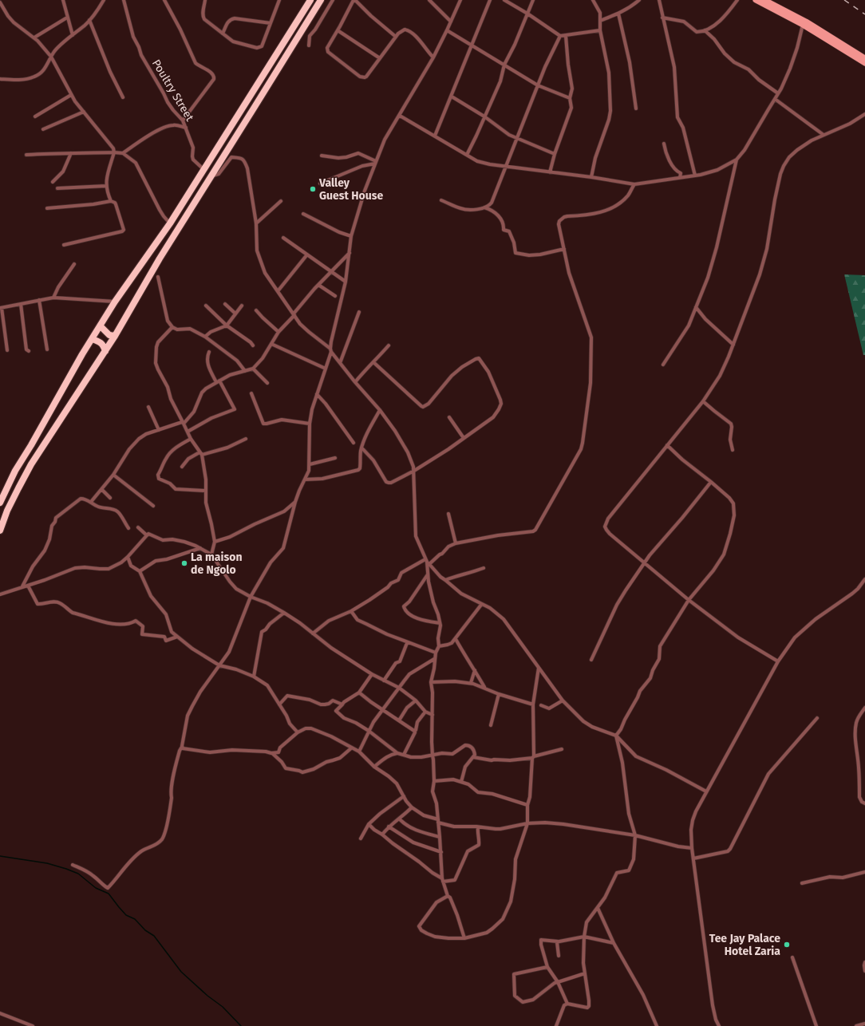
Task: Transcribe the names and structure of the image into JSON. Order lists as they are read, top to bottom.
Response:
{
  "streets": {
    "street": ["Poultry Street"]
  },
  "places": ["Valley Guest House", "La maison de Ngolo", "Tee Jay Palace Hotel Zaria"]
}
